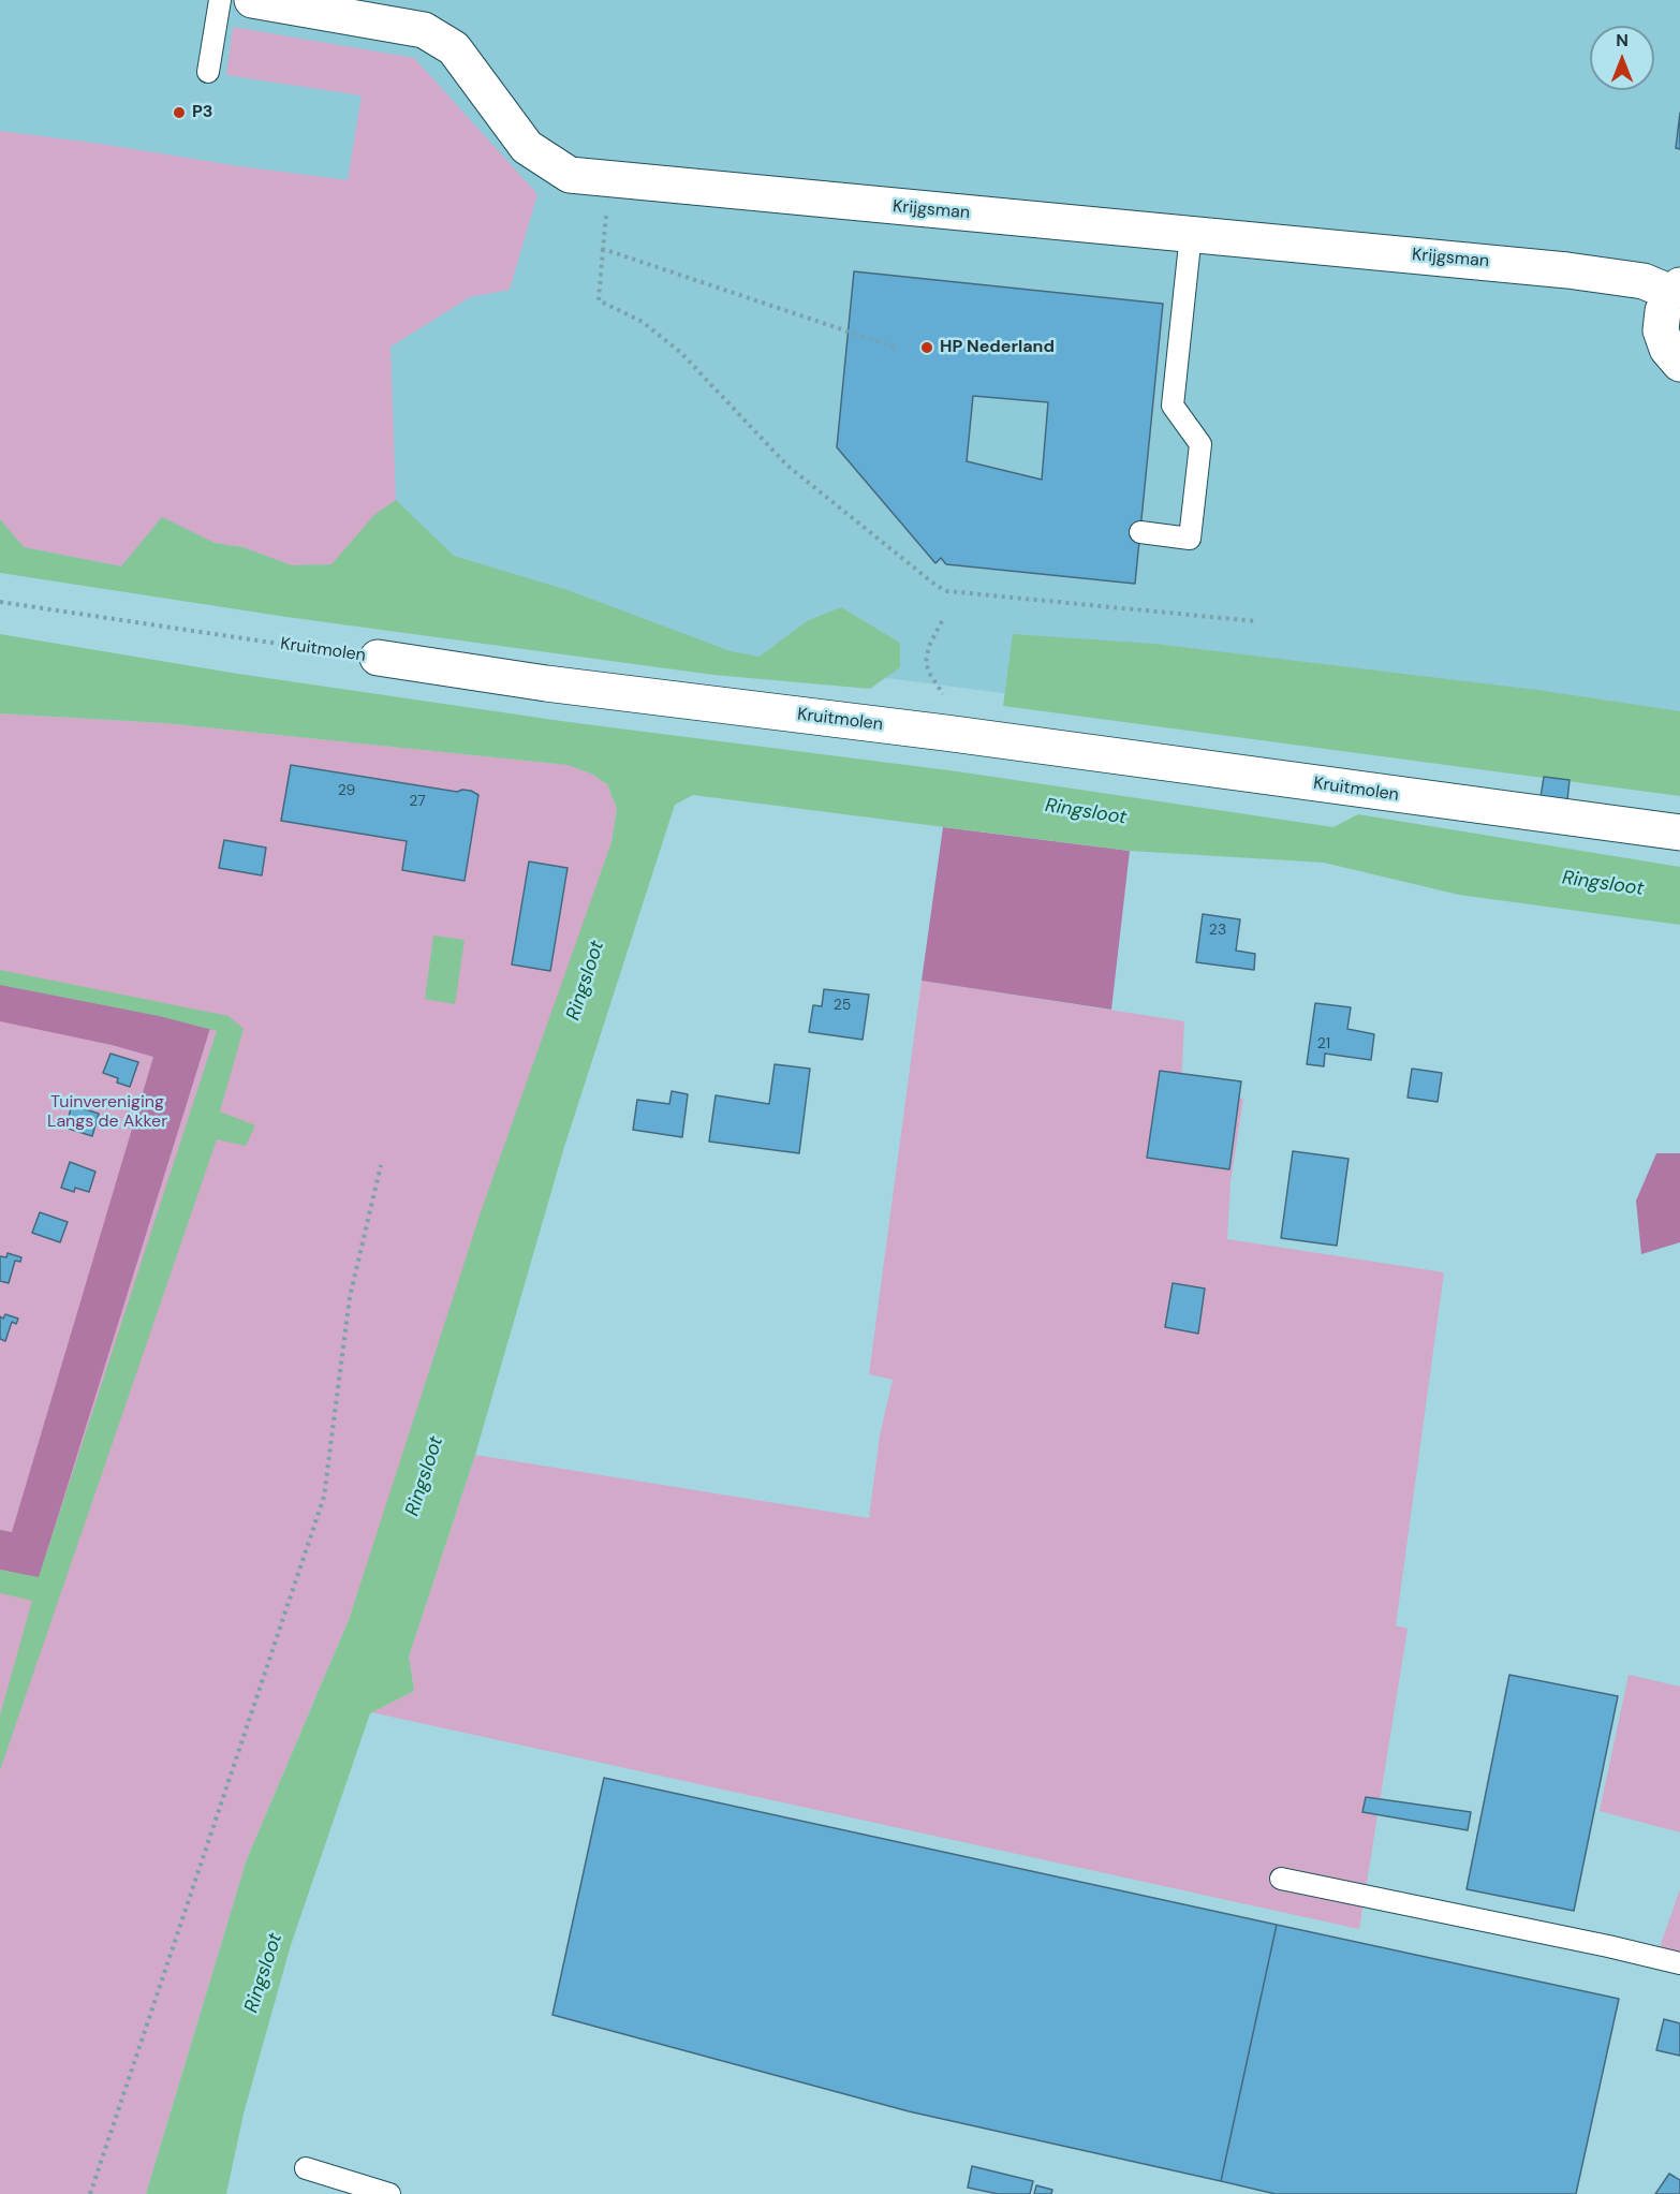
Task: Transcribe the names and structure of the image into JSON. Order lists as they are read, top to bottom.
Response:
{
  "streets": {
    "street": ["Krijgsman", "Kruitmolen"]
  },
  "water": ["Ringsloot"],
  "parks": ["Tuinvereniging Langs de Akker"],
  "places": ["P3", "HP Nederland"],
  "house_numbers": [
    "29",
    "27",
    "23",
    "25",
    "21"
  ],
  "north": "top"
}
